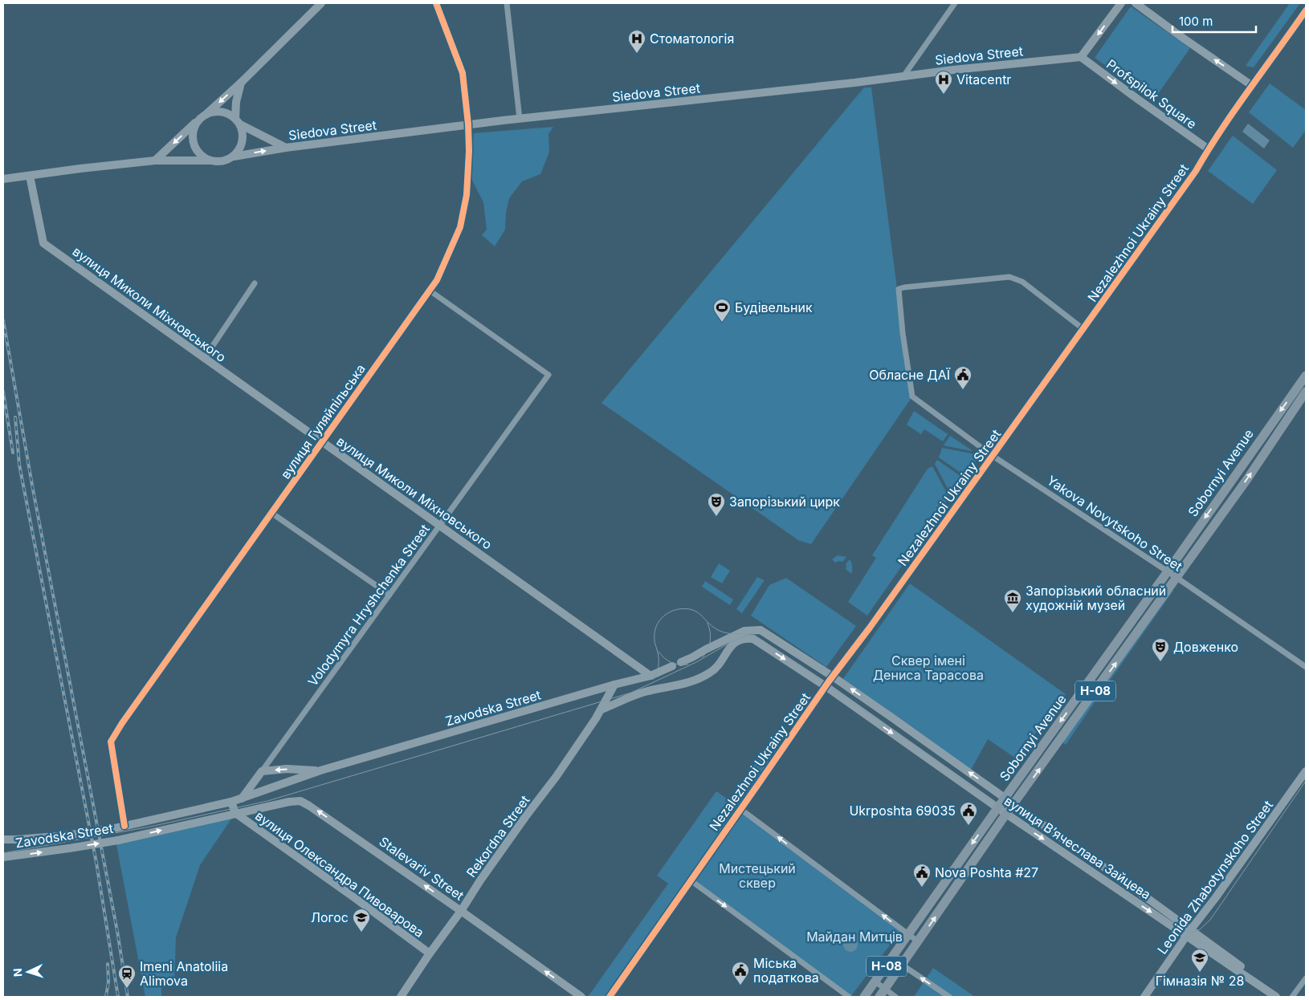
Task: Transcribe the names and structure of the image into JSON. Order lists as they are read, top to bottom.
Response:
{
  "streets": {
    "main road": ["Sobornyi Avenue", "Н-08"],
    "street": [
      "Siedova Street",
      "Profspilok Square",
      "Nezalezhnoi Ukrainy Street",
      "вулиця Миколи Міхновського",
      "вулиця Гуляйпільська",
      "Yakova Novytskoho Street",
      "Volodymyra Hryshchenka Street",
      "Zavodska Street",
      "Rekordna Street",
      "вулиця Вʼячеслава Зайцева",
      "Stalevariv Street",
      "вулиця Олександра Пивоварова",
      "Leonida Zhabotynskoho Street"
    ]
  },
  "crossings": [
    ["Siedova Street", "Profspilok Square"],
    ["Siedova Street", "вулиця Гуляйпільська"],
    ["Profspilok Square", "Nezalezhnoi Ukrainy Street"],
    ["Nezalezhnoi Ukrainy Street", "Yakova Novytskoho Street"],
    ["Nezalezhnoi Ukrainy Street", "вулиця Вʼячеслава Зайцева"],
    ["вулиця Миколи Міхновського", "вулиця Гуляйпільська"],
    ["вулиця Миколи Міхновського", "Volodymyra Hryshchenka Street"],
    ["вулиця Миколи Міхновського", "Zavodska Street"],
    ["вулиця Гуляйпільська", "Volodymyra Hryshchenka Street"],
    ["вулиця Гуляйпільська", "Zavodska Street"],
    ["Sobornyi Avenue", "Yakova Novytskoho Street"],
    ["Sobornyi Avenue", "вулиця Вʼячеслава Зайцева"],
    ["Volodymyra Hryshchenka Street", "Zavodska Street"],
    ["Zavodska Street", "Rekordna Street"],
    ["Zavodska Street", "Stalevariv Street"],
    ["Zavodska Street", "вулиця Олександра Пивоварова"],
    ["Rekordna Street", "Stalevariv Street"],
    ["Rekordna Street", "вулиця Олександра Пивоварова"],
    ["вулиця Вʼячеслава Зайцева", "Leonida Zhabotynskoho Street"],
    ["Stalevariv Street", "вулиця Олександра Пивоварова"]
  ],
  "one_way": ["Profspilok Square", "Stalevariv Street"],
  "parks": ["Сквер імені Дениса Тарасова", "Мистецький сквер", "Майдан Митців"],
  "places": {
    "hospital": ["Стоматологія", "Vitacentr"],
    "sports": ["Будівельник"],
    "public building": [
      "Обласне ДАЇ",
      "Ukrposhta 69035",
      "Nova Poshta #27",
      "Міська податкова"
    ],
    "theatre": ["Запорізький цирк", "Довженко"],
    "museum": ["Запорізький обласний художній музей"],
    "school or university": ["Логос", "Гімназія № 28"],
    "station": ["Imeni Anatoliia Alimova"]
  },
  "scale_bar": "100 m",
  "north": "left"
}
